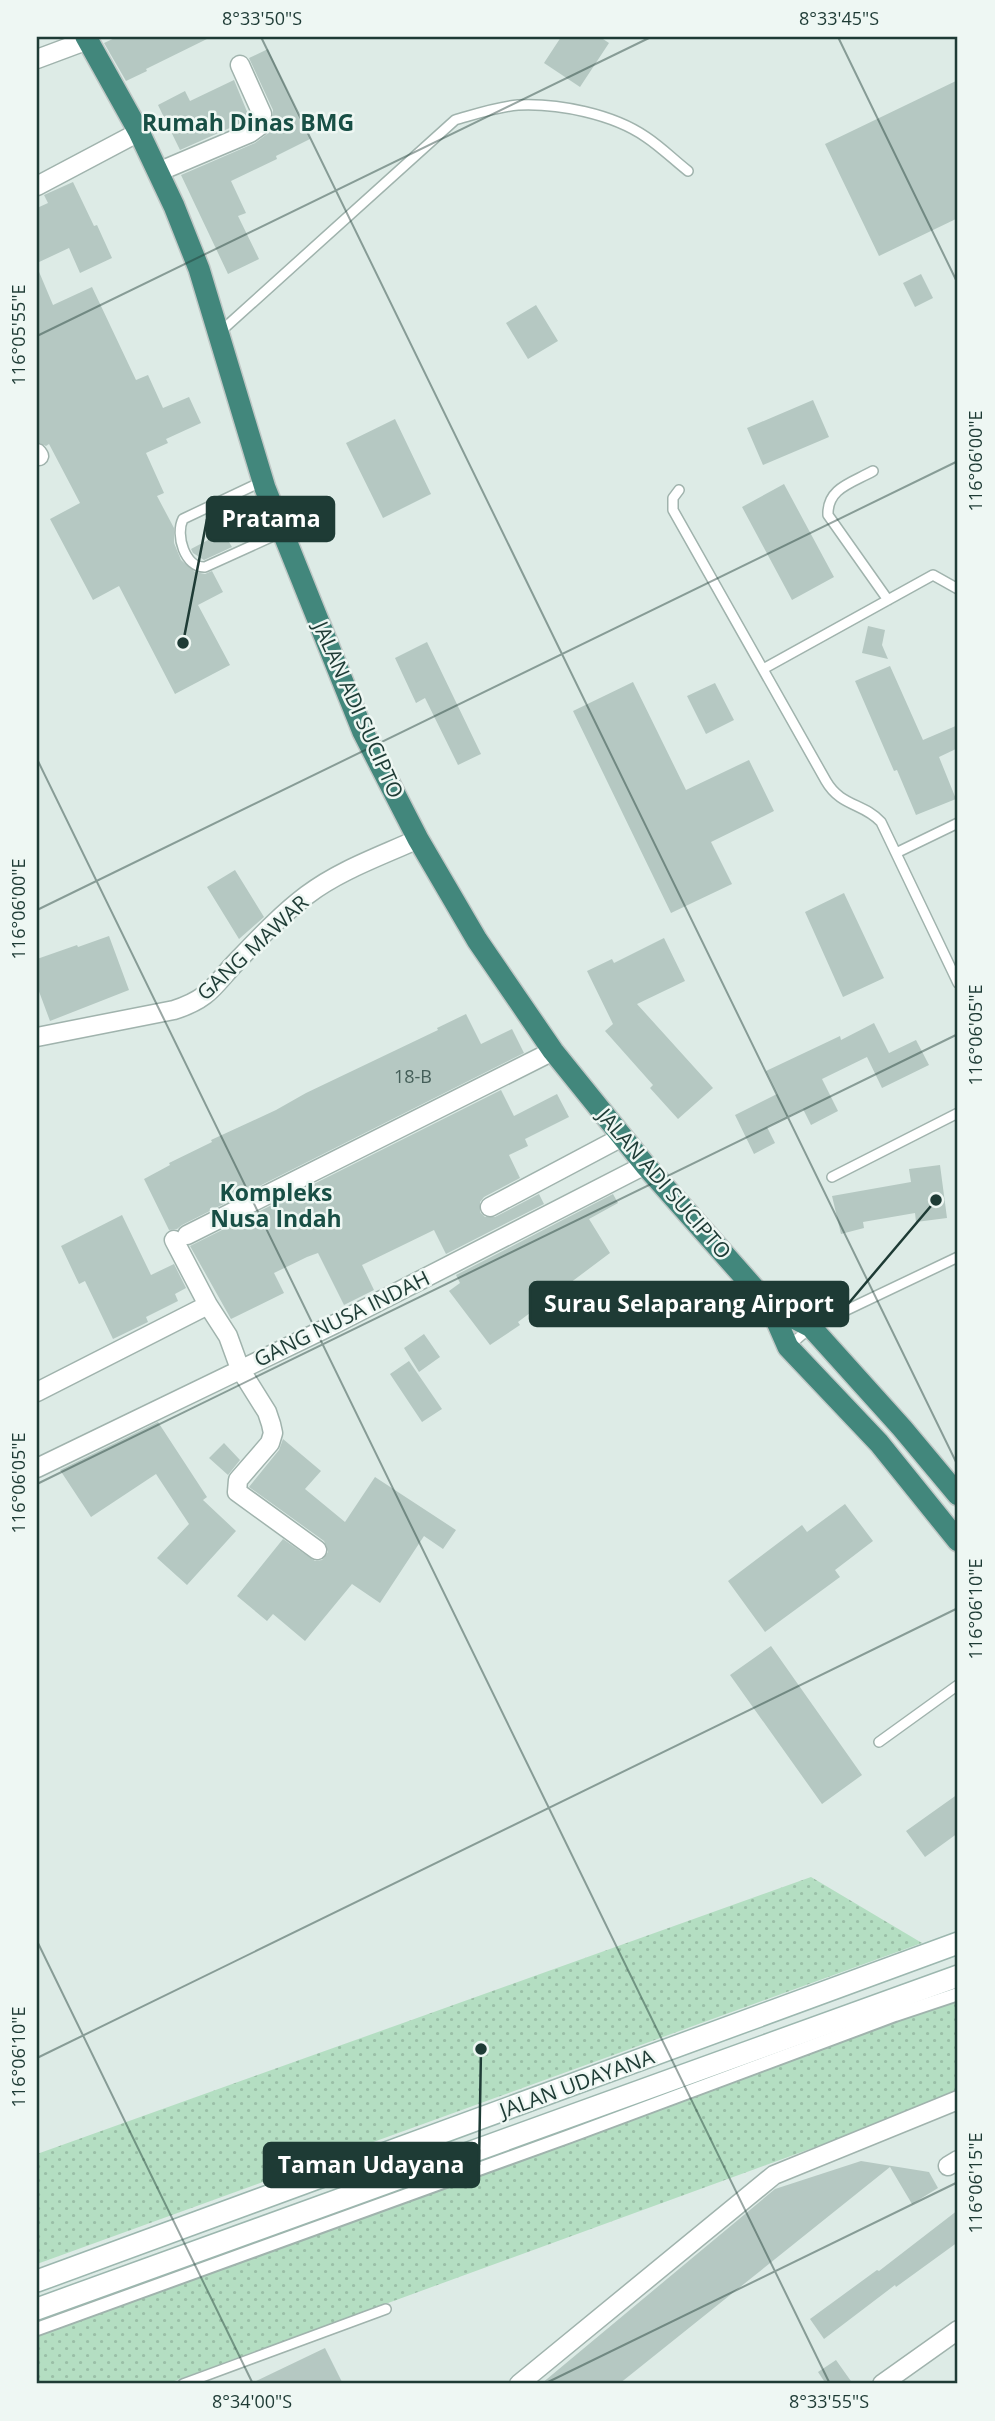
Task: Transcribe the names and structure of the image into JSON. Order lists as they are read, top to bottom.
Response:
{
  "streets": {
    "highway": ["JALAN ADI SUCIPTO"],
    "main road": ["JALAN UDAYANA"],
    "street": ["GANG MAWAR", "GANG NUSA INDAH"]
  },
  "crossings": [
    ["JALAN ADI SUCIPTO", "GANG MAWAR"],
    ["JALAN ADI SUCIPTO", "GANG NUSA INDAH"]
  ],
  "districts": ["Rumah Dinas BMG", "Kompleks Nusa Indah"],
  "places": ["Pratama", "Surau Selaparang Airport", "Taman Udayana"],
  "house_numbers": ["18-B"],
  "coordinates": [
    "8°33'50\"S",
    "8°33'45\"S",
    "116°05'55\"E",
    "116°06'00\"E",
    "116°06'05\"E",
    "116°06'10\"E",
    "116°06'15\"E",
    "8°34'00\"S",
    "8°33'55\"S"
  ]
}
